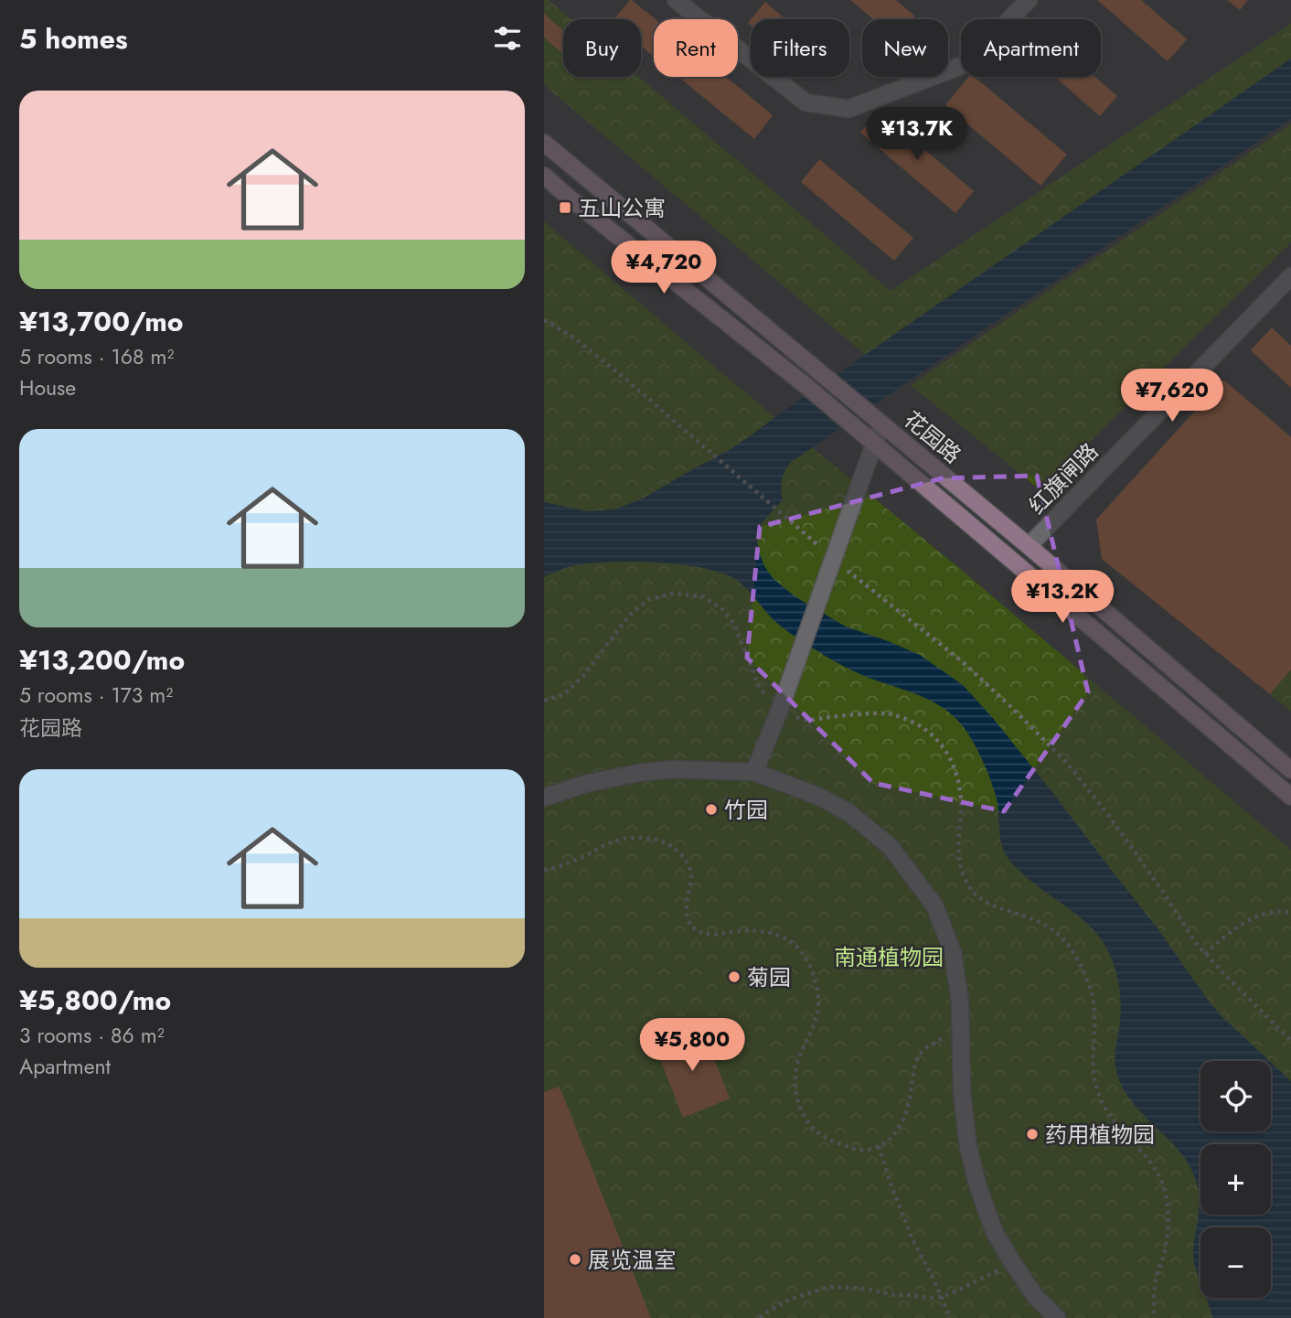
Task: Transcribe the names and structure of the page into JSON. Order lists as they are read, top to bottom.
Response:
{
  "streets": {
    "main road": ["花园路"],
    "street": ["红旗闸路"]
  },
  "crossings": [
    ["花园路", "红旗闸路"]
  ],
  "parks": ["南通植物园"],
  "places": {
    "transit": ["五山公寓"],
    "other": [
      "竹园",
      "菊园",
      "药用植物园",
      "展览温室"
    ]
  },
  "page": {
    "heading": "5 homes",
    "chip": [
      "Buy",
      "Rent",
      "Filters",
      "New",
      "Apartment"
    ],
    "list": [
      {
        "name": "¥13,700/mo",
        "note": "5 rooms · 168 m² · House"
      },
      {
        "name": "¥13,200/mo",
        "note": "5 rooms · 173 m² · 花园路"
      },
      {
        "name": "¥5,800/mo",
        "note": "3 rooms · 86 m² · Apartment"
      }
    ],
    "price": [
      "¥13.7K",
      "¥4,720",
      "¥7,620",
      "¥13.2K",
      "¥5,800"
    ],
    "map_buttons": ["+", "−"]
  }
}
